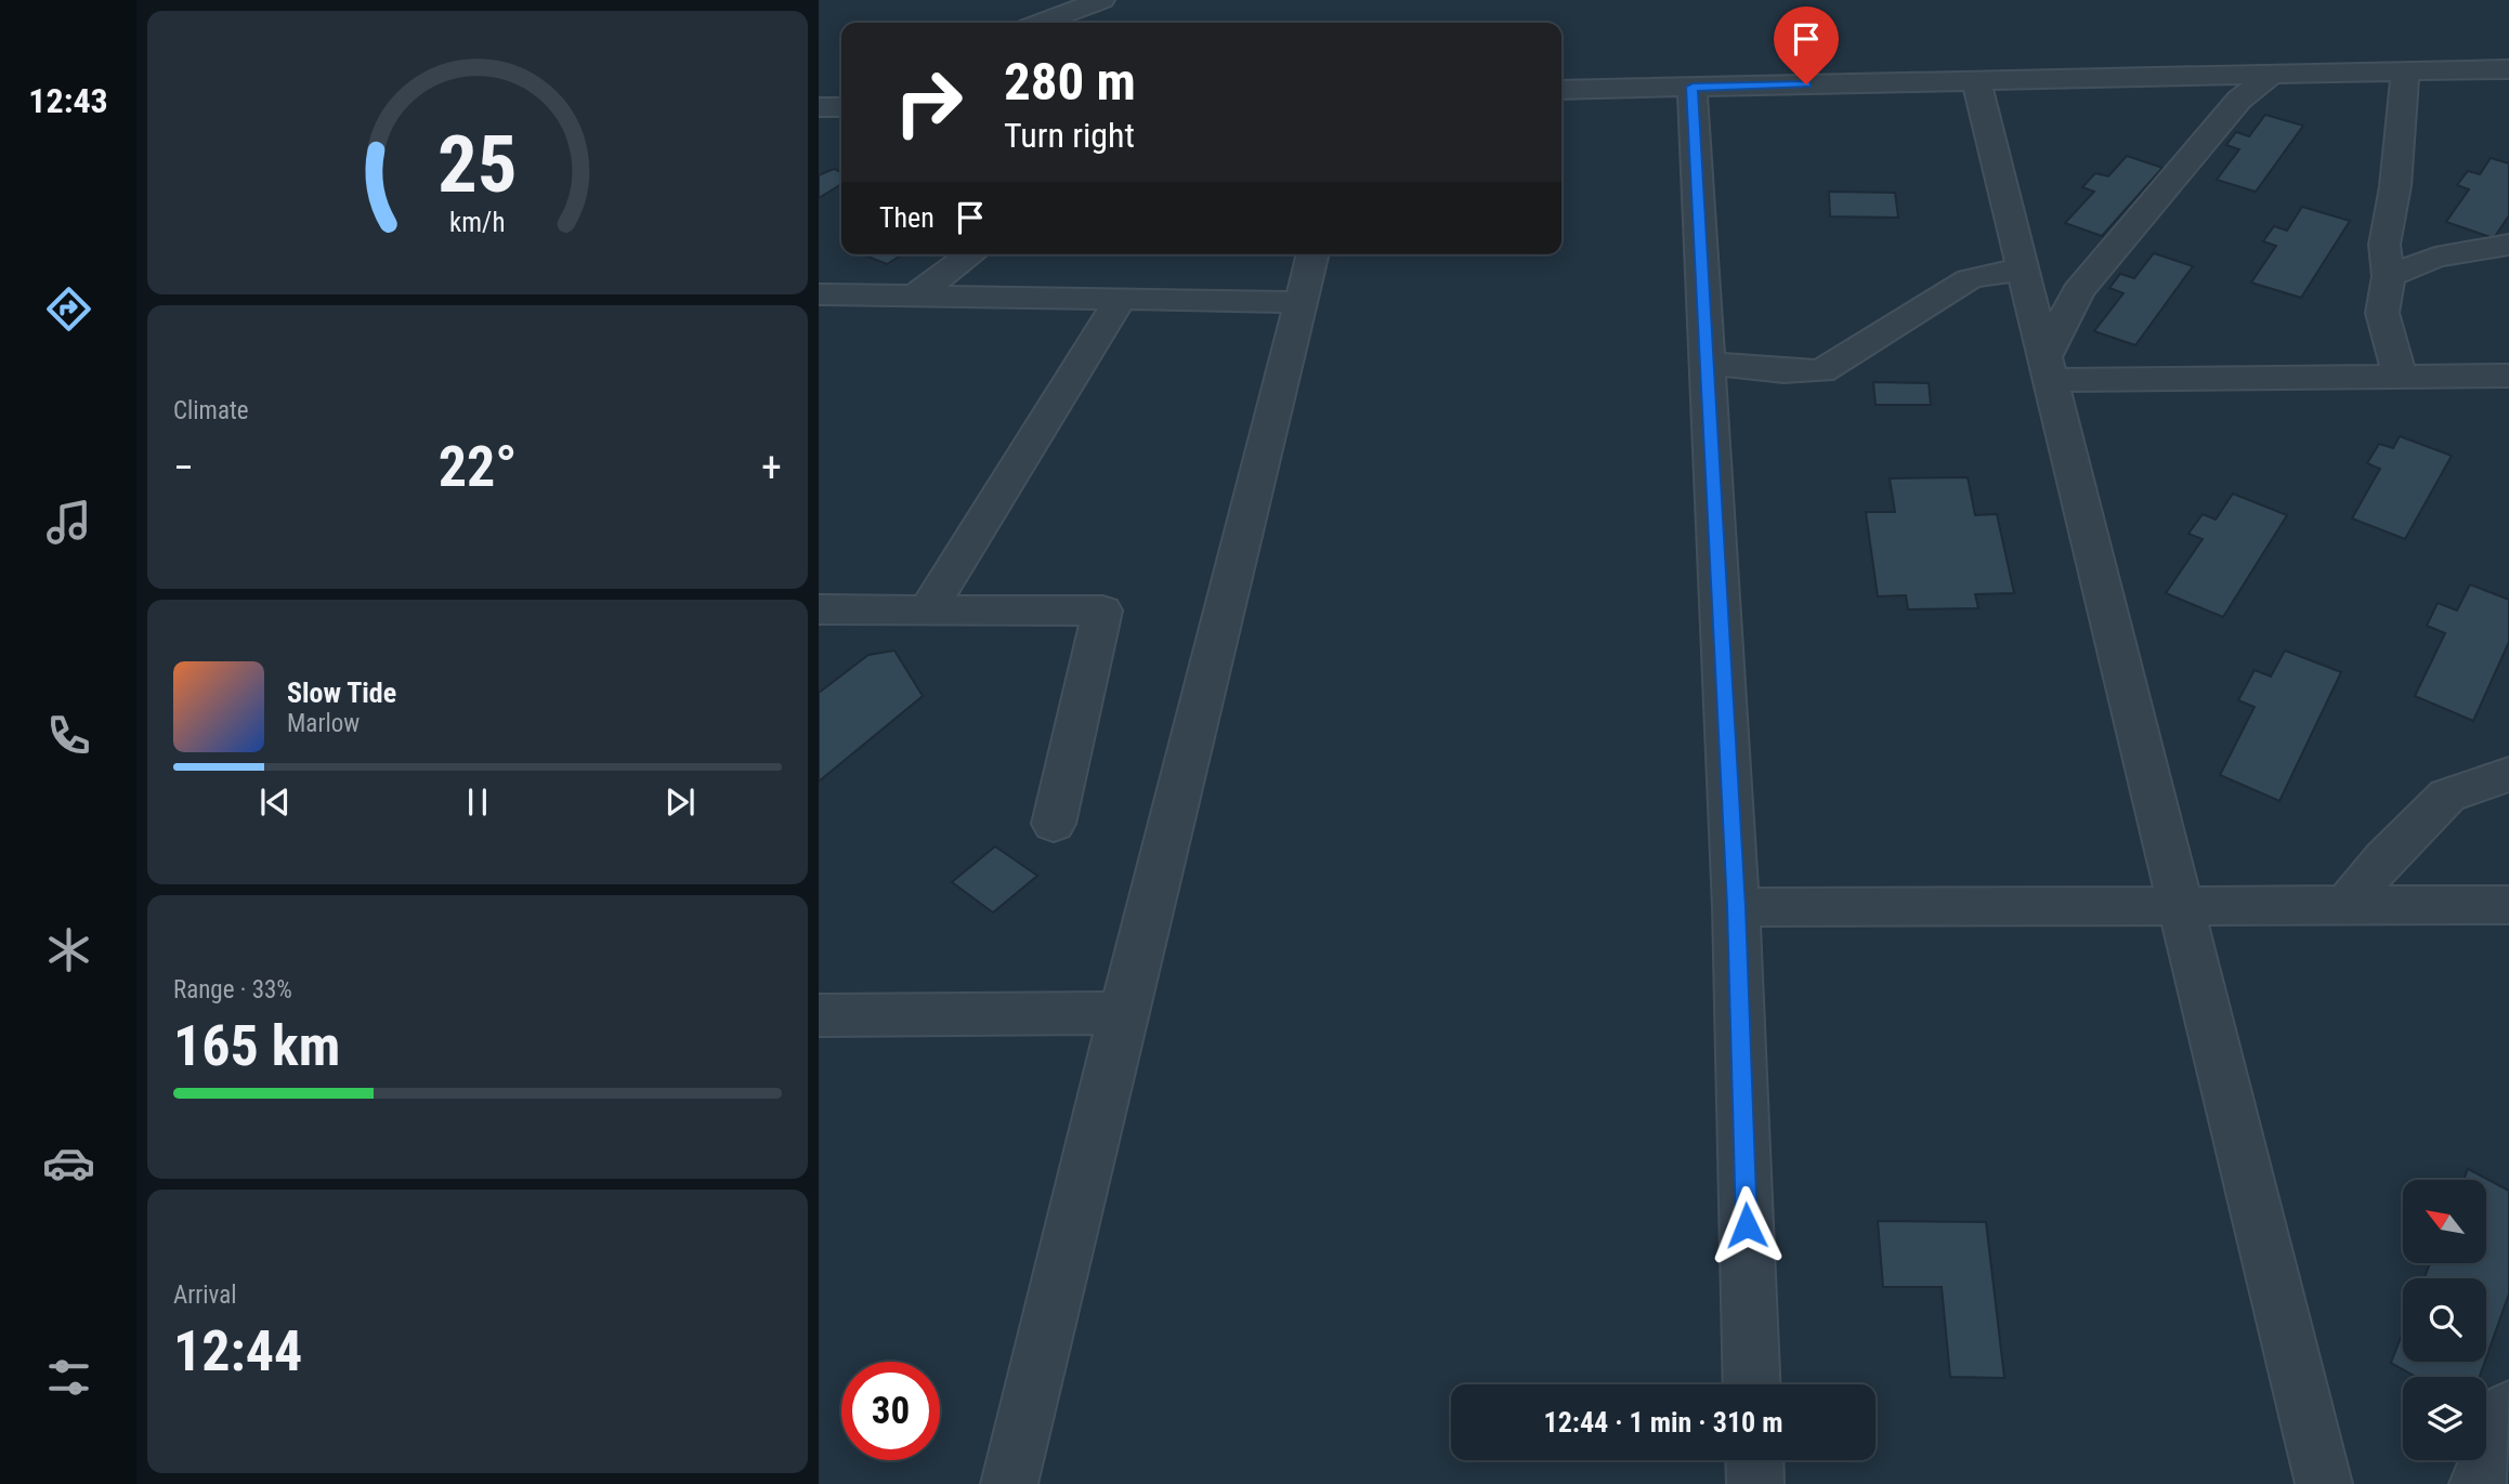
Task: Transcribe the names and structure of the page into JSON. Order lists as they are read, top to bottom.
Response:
{
  "north": "top left",
  "page": {
    "tabs": "12:43",
    "turn": ["280 m", "Turn right"],
    "then": "Then",
    "tile": [
      "Climate",
      ["Range · 33%", "165 km"],
      ["Arrival", "12:44"]
    ],
    "heat": ["−", "22°", "+"],
    "song": ["Slow Tide", "Marlow"],
    "limit": "30",
    "trip": "12:44 · 1 min · 310 m",
    "gauge": ["25", "km/h"]
  }
}
